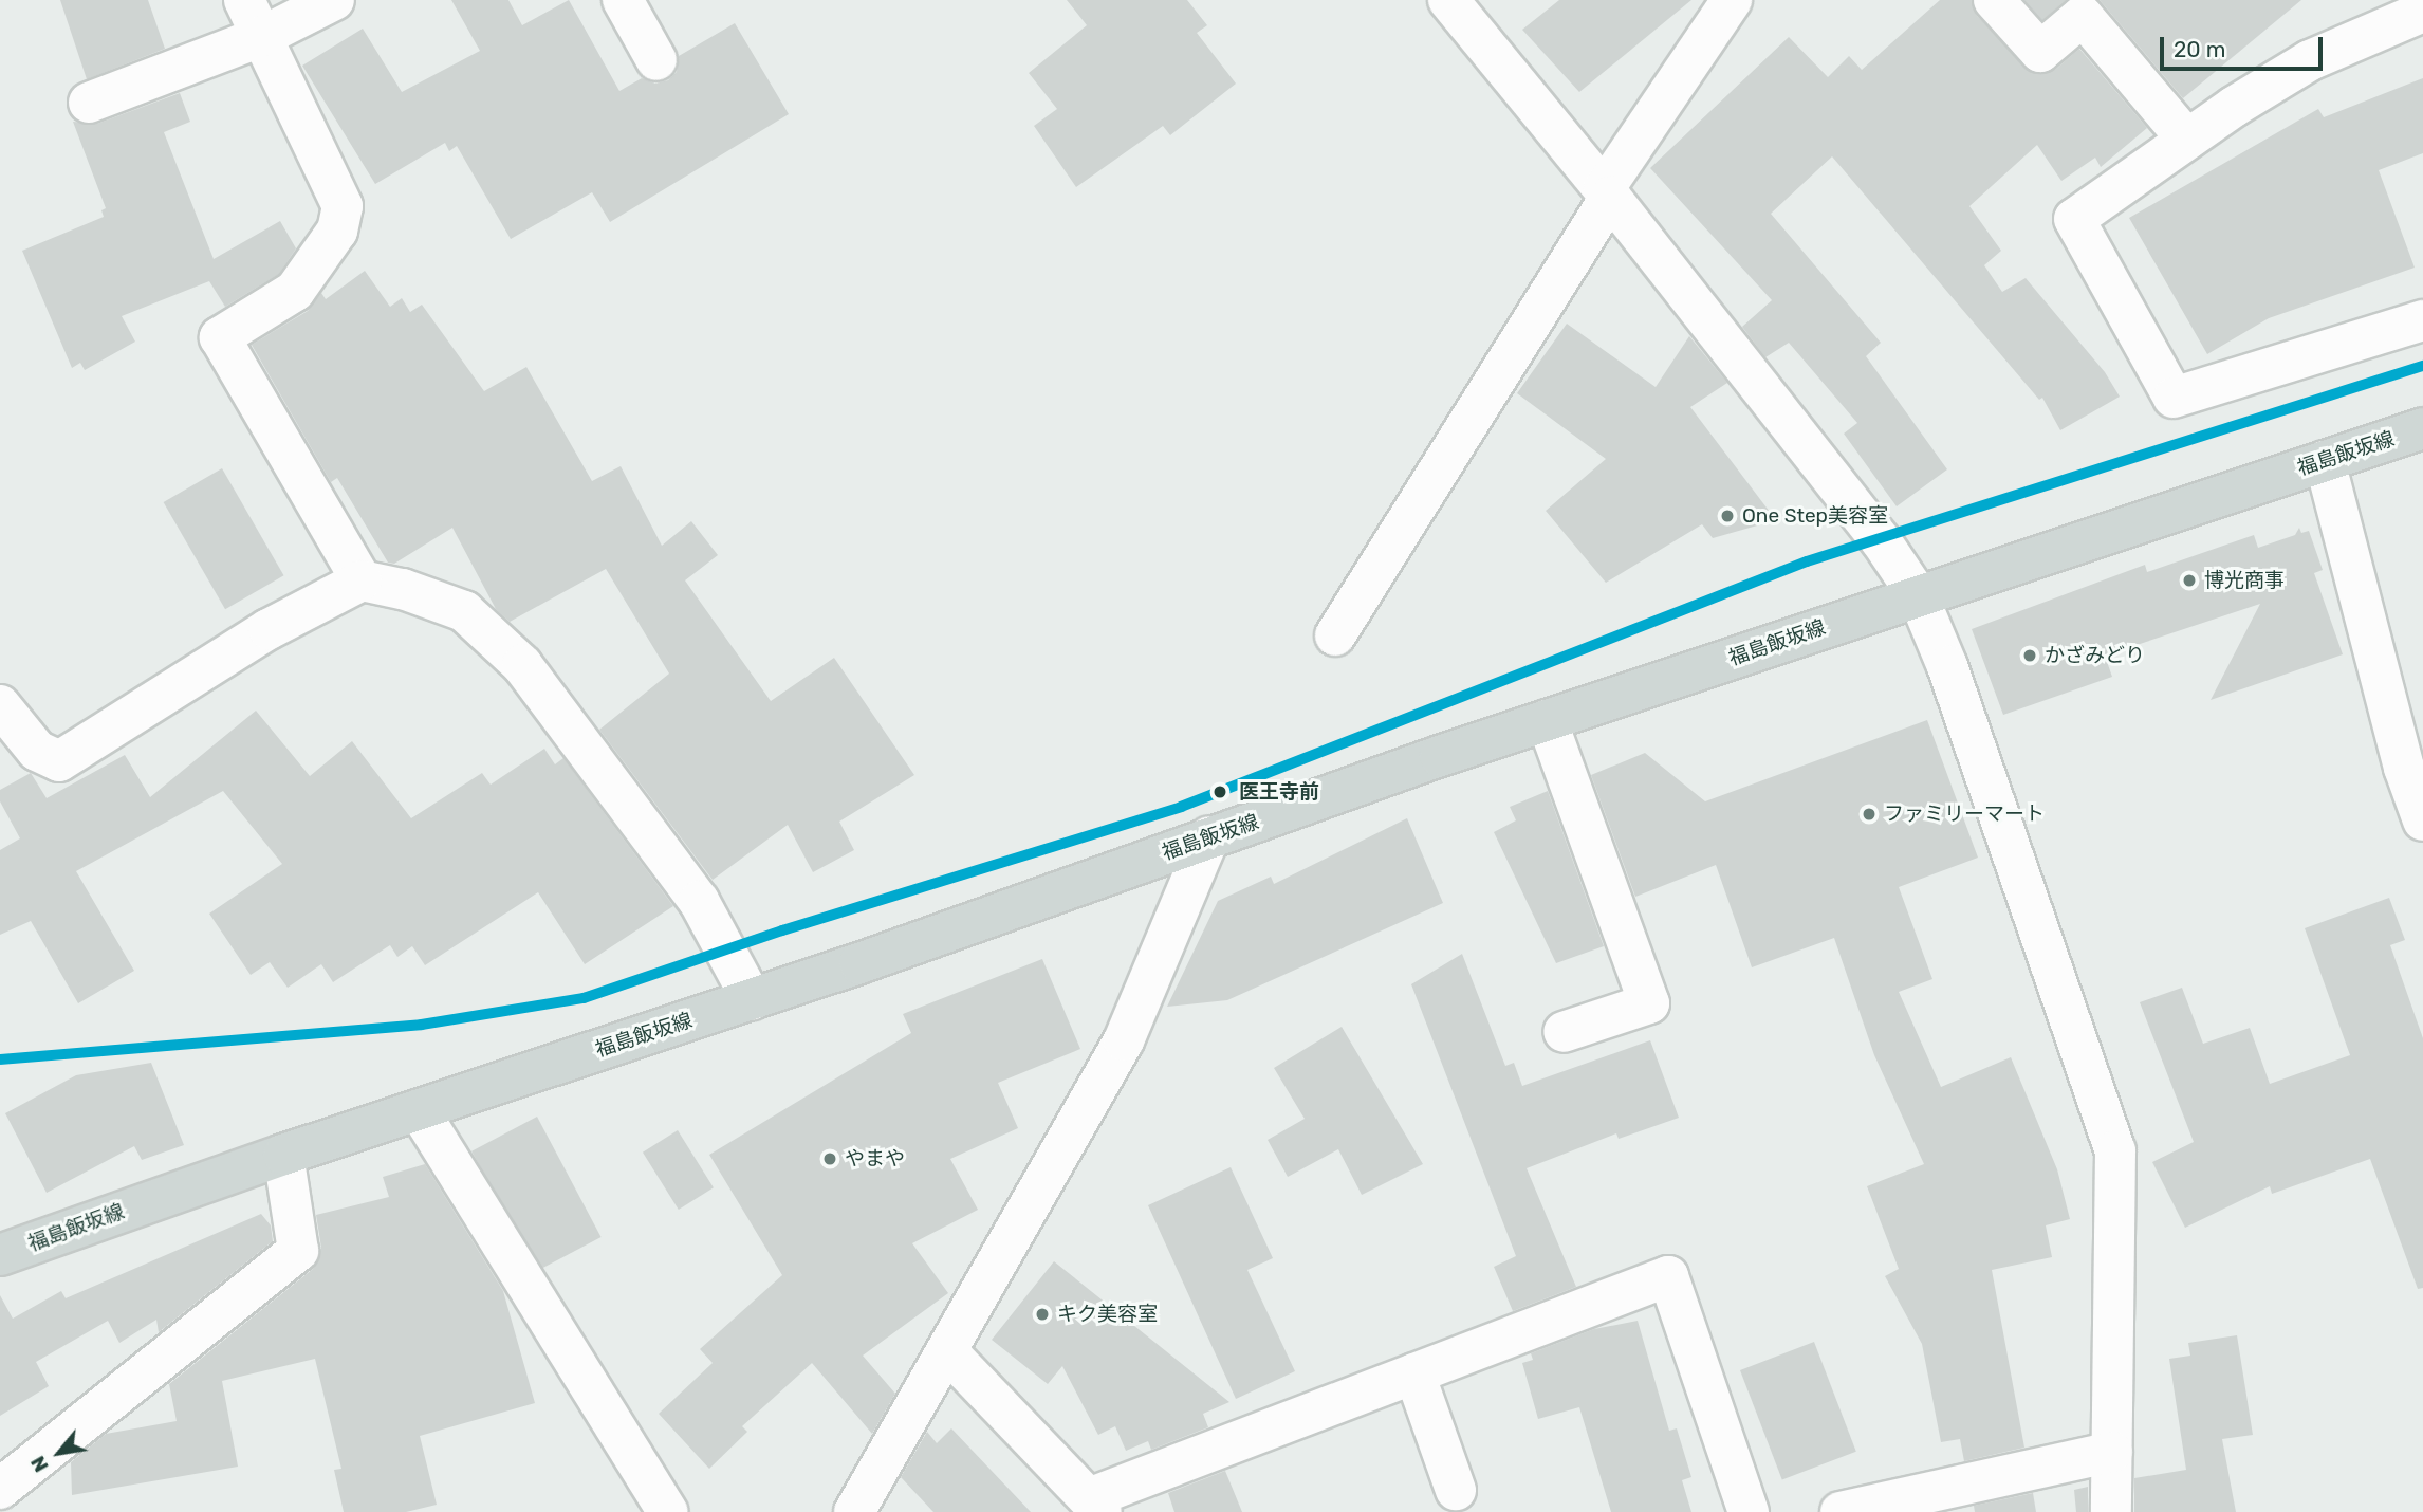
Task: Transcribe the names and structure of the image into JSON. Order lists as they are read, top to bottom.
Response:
{
  "streets": {
    "main road": ["福島飯坂線"]
  },
  "places": [
    "One Step美容室",
    "博光商事",
    "かざみどり",
    "医王寺前",
    "ファミリーマート",
    "やまや",
    "キク美容室"
  ],
  "scale_bar": "20 m",
  "north": "bottom left"
}
